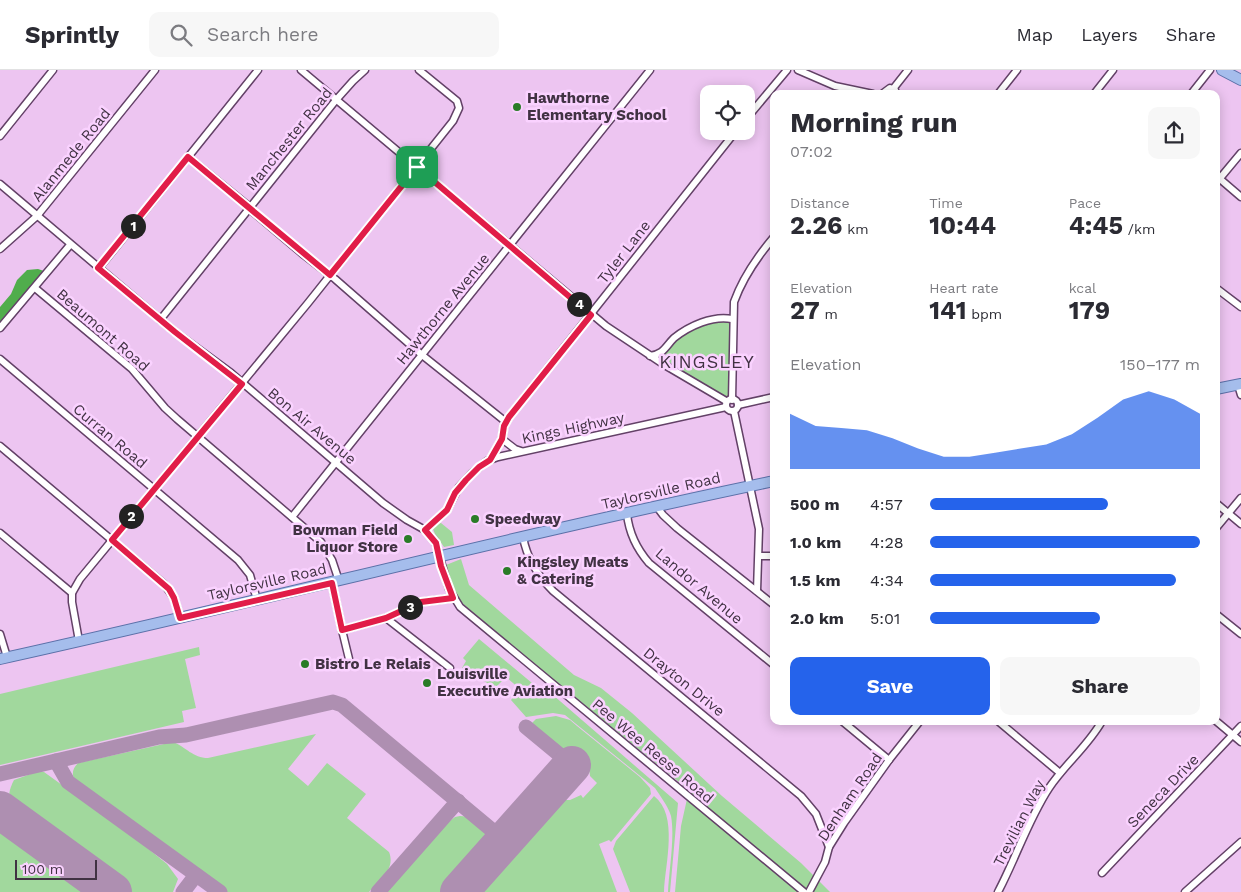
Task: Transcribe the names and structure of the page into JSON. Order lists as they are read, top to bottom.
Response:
{
  "streets": {
    "main road": ["Taylorsville Road"],
    "street": [
      "Manchester Road",
      "Alanmede Road",
      "Tyler Lane",
      "Hawthorne Avenue",
      "Beaumont Road",
      "Bon Air Avenue",
      "Kings Highway",
      "Curran Road",
      "Landor Avenue",
      "Drayton Drive",
      "Pee Wee Reese Road",
      "Seneca Drive",
      "Denham Road",
      "Trevilian Way"
    ]
  },
  "crossings": [
    ["Manchester Road", "Bon Air Avenue"],
    ["Alanmede Road", "Bon Air Avenue"],
    ["Tyler Lane", "Kings Highway"],
    ["Hawthorne Avenue", "Beaumont Road"],
    ["Hawthorne Avenue", "Bon Air Avenue"],
    ["Beaumont Road", "Taylorsville Road"],
    ["Bon Air Avenue", "Kings Highway"],
    ["Bon Air Avenue", "Taylorsville Road"],
    ["Bon Air Avenue", "Pee Wee Reese Road"],
    ["Curran Road", "Taylorsville Road"],
    ["Taylorsville Road", "Landor Avenue"],
    ["Taylorsville Road", "Drayton Drive"],
    ["Taylorsville Road", "Pee Wee Reese Road"],
    ["Drayton Drive", "Denham Road"]
  ],
  "districts": ["KINGSLEY"],
  "places": [
    "Hawthorne Elementary School",
    "Speedway",
    "Bowman Field Liquor Store",
    "Kingsley Meats & Catering",
    "Bistro Le Relais",
    "Louisville Executive Aviation"
  ],
  "scale_bar": "100 m",
  "page": {
    "header": "Sprintly",
    "search": "Search here",
    "nav": ["Map", "Layers", "Share"],
    "heading": ["Morning run", "07:02"],
    "stats": [
      ["Distance", "2.26 km"],
      ["Time", "10:44"],
      ["Pace", "4:45 /km"],
      ["Elevation", "27 m"],
      ["Heart rate", "141 bpm"],
      ["kcal", "179"]
    ],
    "pins": [
      "1",
      "4",
      "2",
      "3"
    ],
    "chart": ["Elevation", "150–177 m"],
    "list": [
      {
        "name": "500 m",
        "note": "4:57"
      },
      {
        "name": "1.0 km",
        "note": "4:28"
      },
      {
        "name": "1.5 km",
        "note": "4:34"
      },
      {
        "name": "2.0 km",
        "note": "5:01"
      }
    ],
    "buttons": ["Save", "Share"],
    "scale": "100 m"
  }
}
